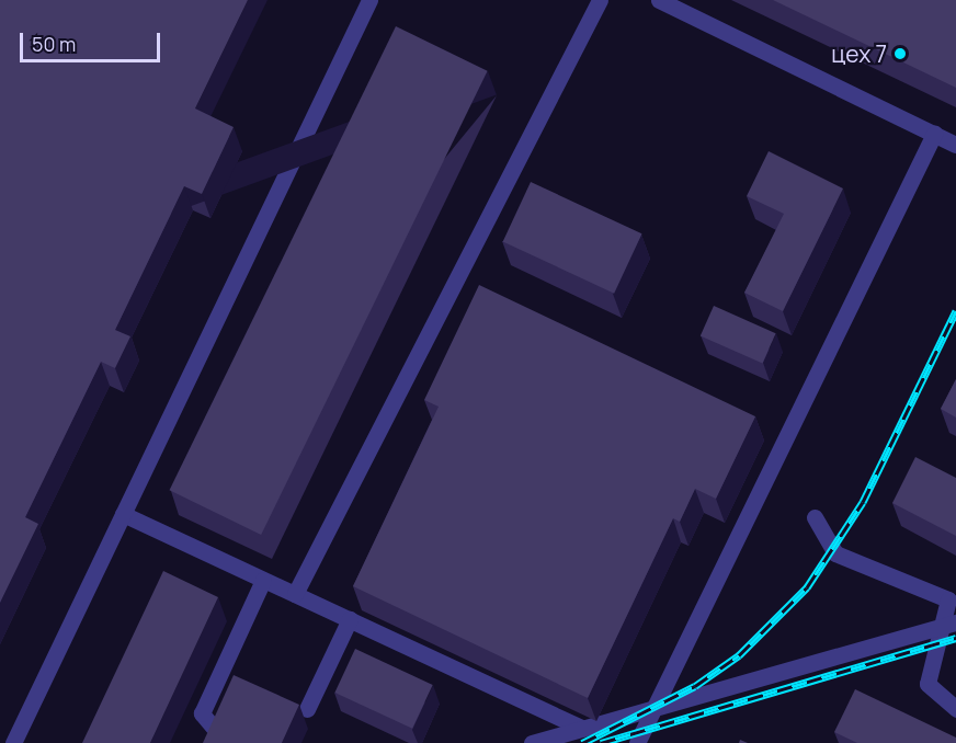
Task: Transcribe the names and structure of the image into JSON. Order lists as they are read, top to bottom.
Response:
{
  "places": ["цех 7"],
  "scale_bar": "50 m"
}
